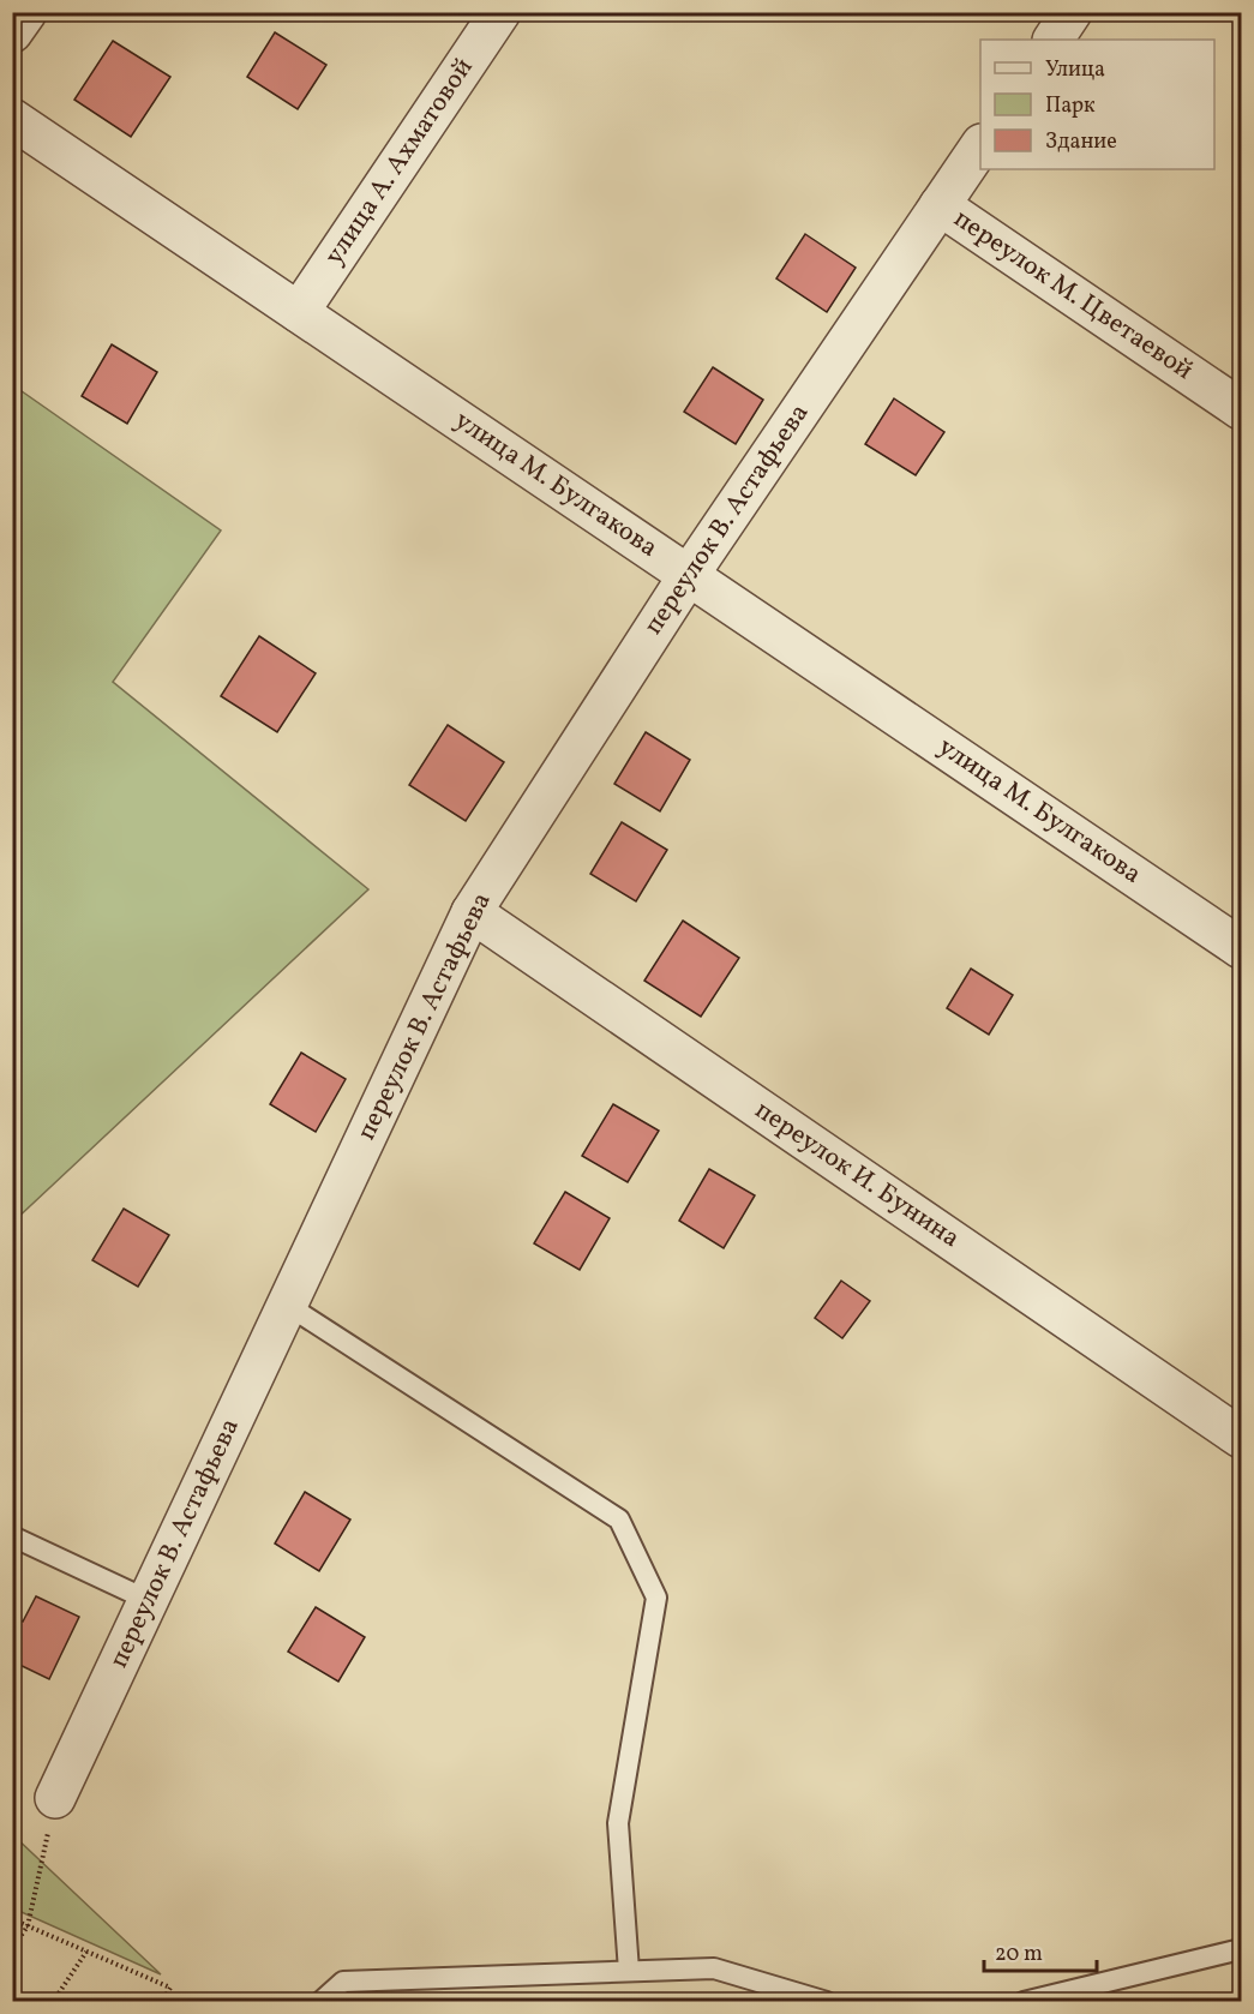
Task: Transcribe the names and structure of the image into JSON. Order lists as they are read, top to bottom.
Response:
{
  "streets": {
    "street": [
      "улица А. Ахматовой",
      "переулок М. Цветаевой",
      "улица М. Булгакова",
      "переулок В. Астафьева",
      "переулок И. Бунина"
    ]
  },
  "crossings": [
    ["улица А. Ахматовой", "улица М. Булгакова"],
    ["переулок М. Цветаевой", "переулок В. Астафьева"],
    ["улица М. Булгакова", "переулок В. Астафьева"],
    ["переулок В. Астафьева", "переулок И. Бунина"]
  ],
  "legend": ["Улица", "Парк", "Здание"],
  "scale_bar": "20 m"
}
